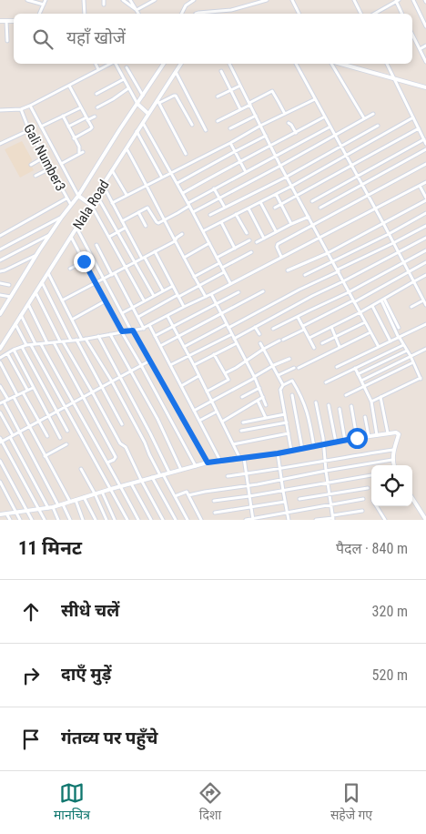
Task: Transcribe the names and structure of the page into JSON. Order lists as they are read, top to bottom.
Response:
{
  "streets": {
    "street": ["Gali Number3", "Nala Road"]
  },
  "page": {
    "search": "यहाँ खोजें",
    "heading": ["11 मिनट", "पैदल · 840 m"],
    "list": [
      ["सीधे चलें", "320 m"],
      ["दाएँ मुड़ें", "520 m"],
      "गंतव्य पर पहुँचे"
    ],
    "nav": ["मानचित्र", "दिशा", "सहेजे गए"]
  }
}
